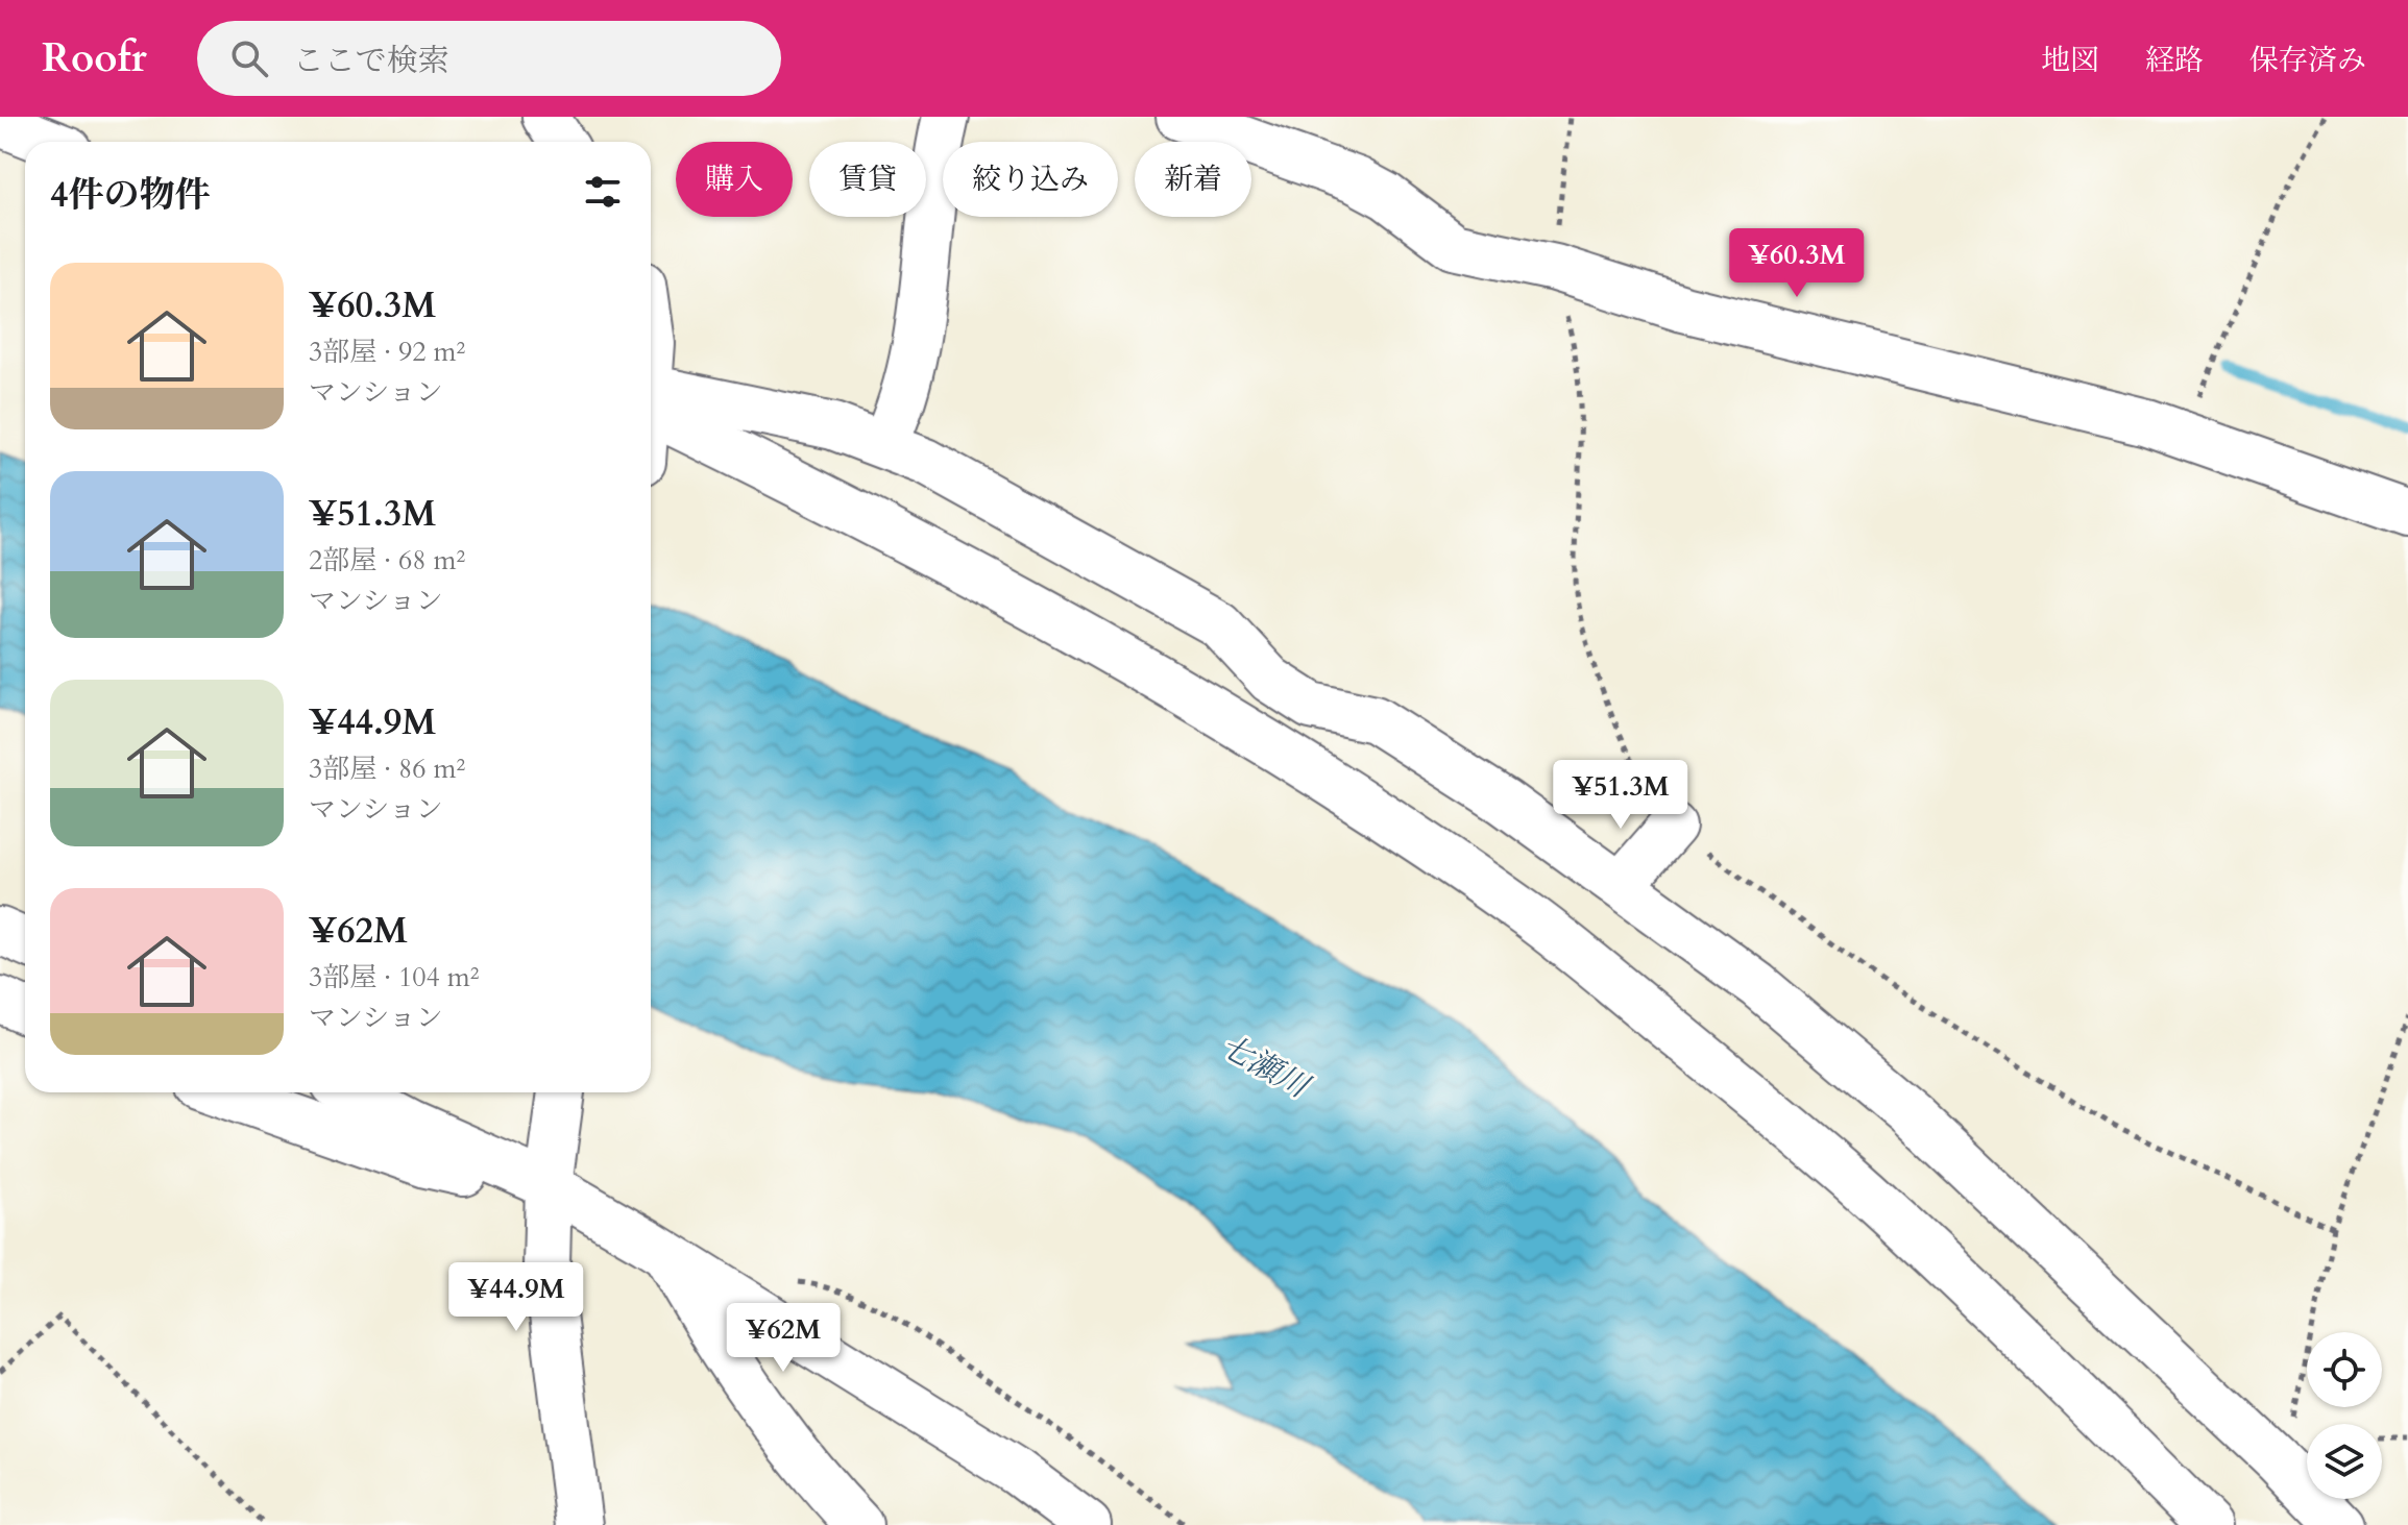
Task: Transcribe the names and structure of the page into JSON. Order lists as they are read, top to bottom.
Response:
{
  "water": ["七瀬川"],
  "page": {
    "header": "Roofr",
    "search": "ここで検索",
    "nav": ["地図", "経路", "保存済み"],
    "chip": [
      "購入",
      "賃貸",
      "絞り込み",
      "新着"
    ],
    "heading": "4件の物件",
    "price": [
      "¥60.3M",
      "¥51.3M",
      "¥44.9M",
      "¥62M"
    ],
    "list": [
      {
        "name": "¥60.3M",
        "note": "3部屋 · 92 m² · マンション"
      },
      {
        "name": "¥51.3M",
        "note": "2部屋 · 68 m² · マンション"
      },
      {
        "name": "¥44.9M",
        "note": "3部屋 · 86 m² · マンション"
      },
      {
        "name": "¥62M",
        "note": "3部屋 · 104 m² · マンション"
      }
    ]
  }
}
